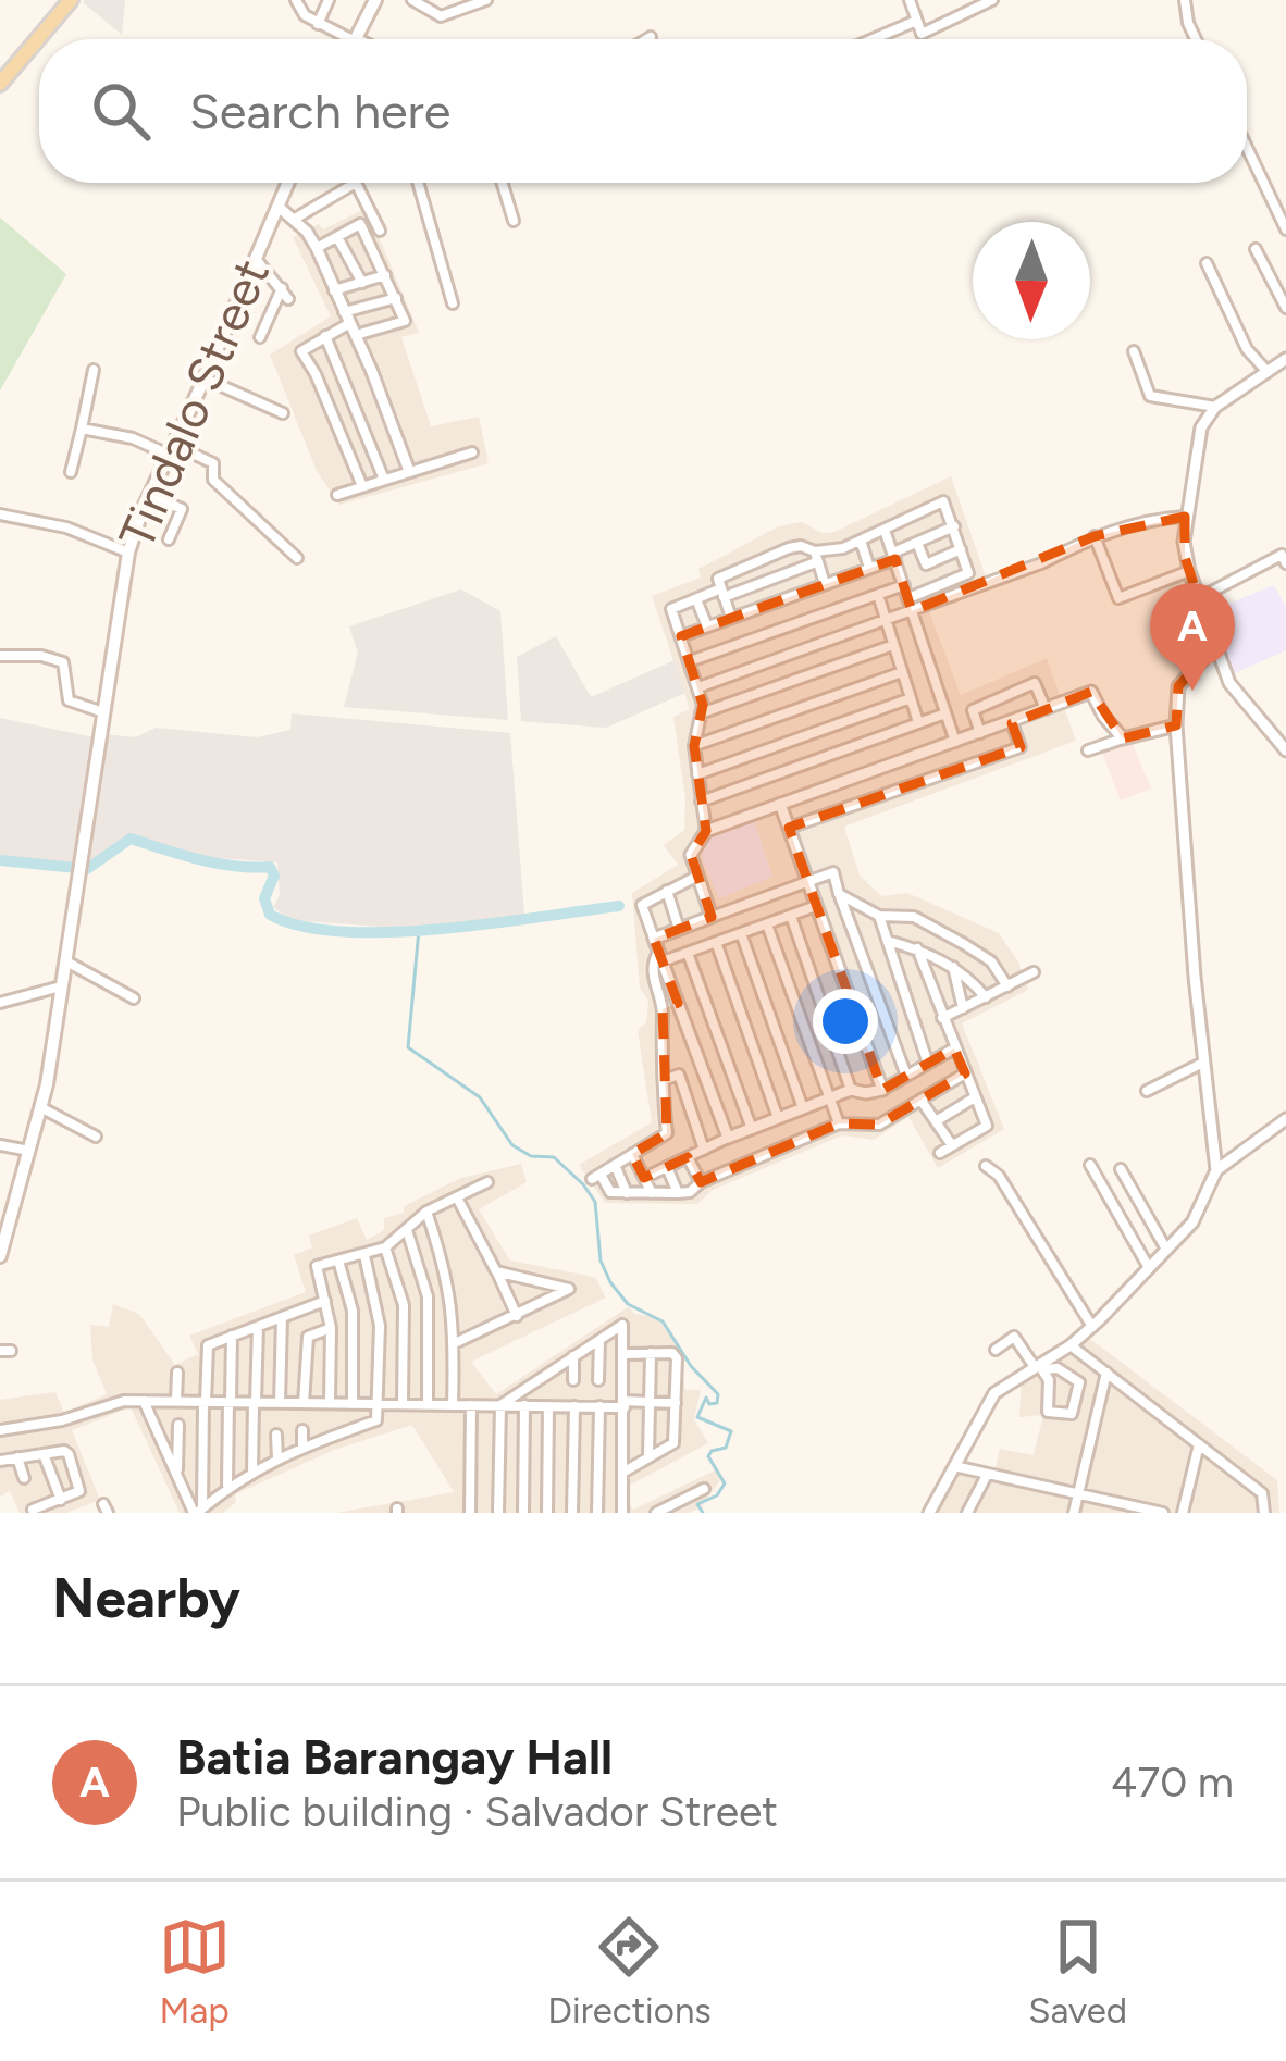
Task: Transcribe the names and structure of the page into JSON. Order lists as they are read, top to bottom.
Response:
{
  "streets": {
    "main road": ["Tindalo Street"]
  },
  "north": "bottom",
  "page": {
    "search": "Search here",
    "pins": "A",
    "heading": "Nearby",
    "list": [
      {
        "mark": "A",
        "name": "Batia Barangay Hall",
        "note": "Public building · Salvador Street",
        "value": "470 m"
      }
    ],
    "nav": ["Map", "Directions", "Saved"]
  }
}
